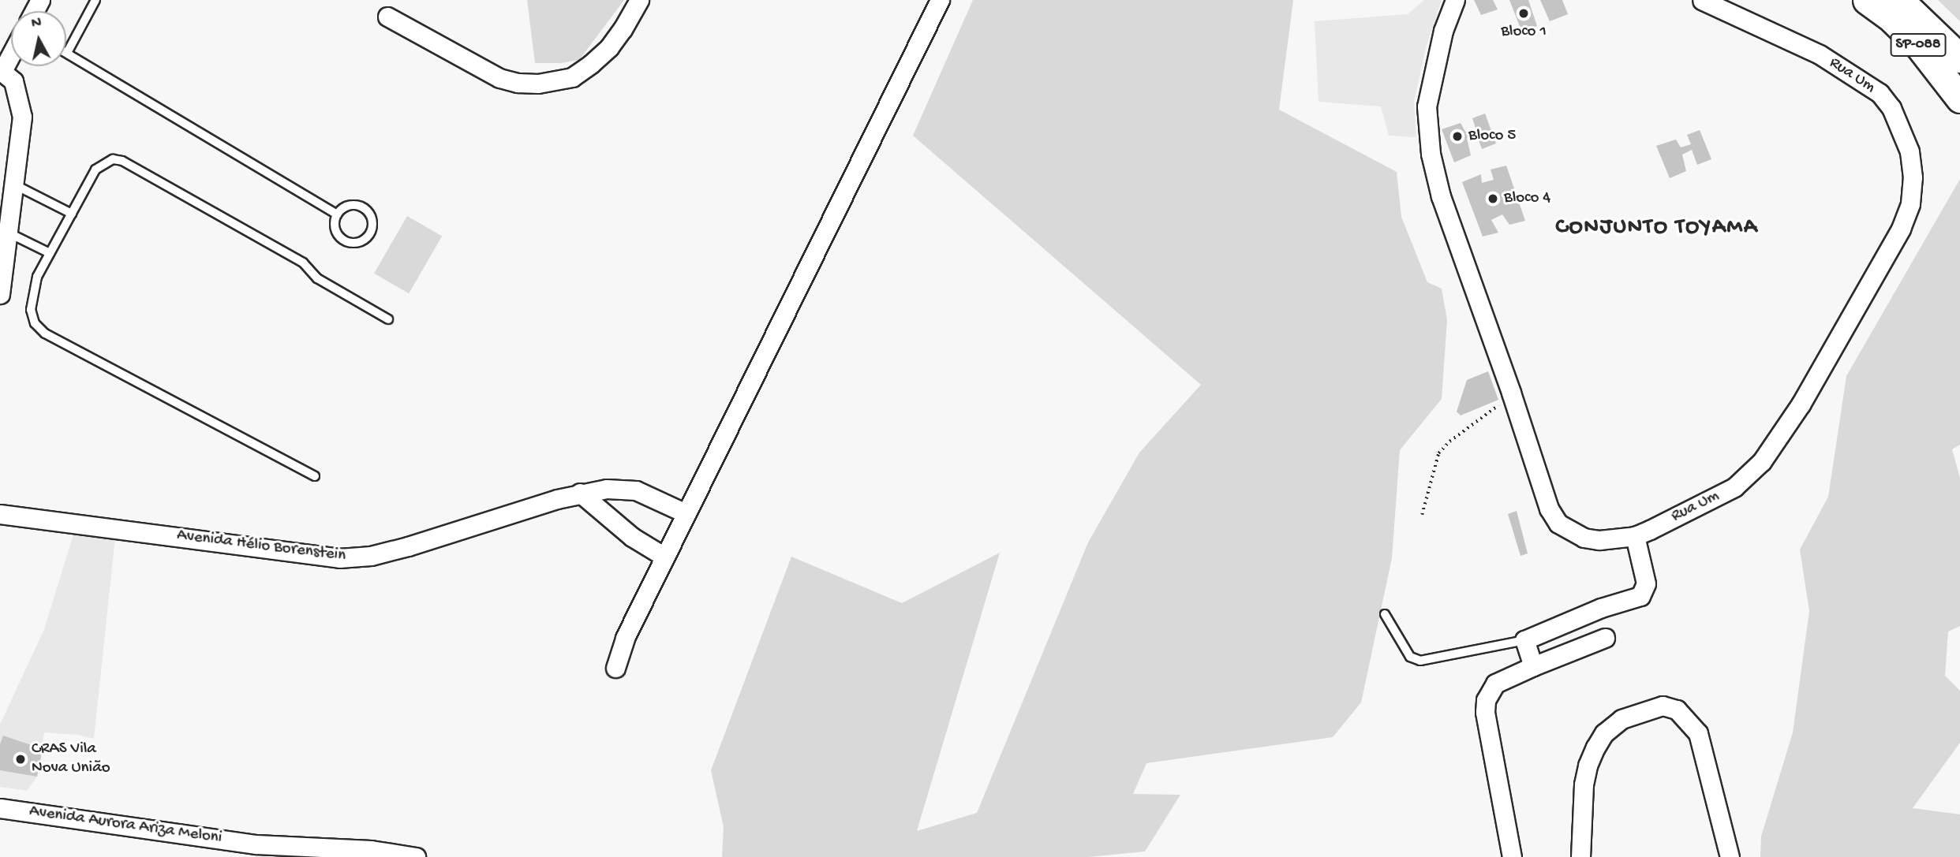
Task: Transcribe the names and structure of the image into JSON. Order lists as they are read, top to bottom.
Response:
{
  "streets": {
    "main road": ["SP-088"],
    "street": ["Rua Um", "Avenida Hélio Borenstein", "Avenida Aurora Ariza Meloni"]
  },
  "districts": ["CONJUNTO TOYAMA"],
  "places": [
    "Bloco 1",
    "Bloco 5",
    "Bloco 4",
    "CRAS Vila Nova União"
  ],
  "north": "top"
}
